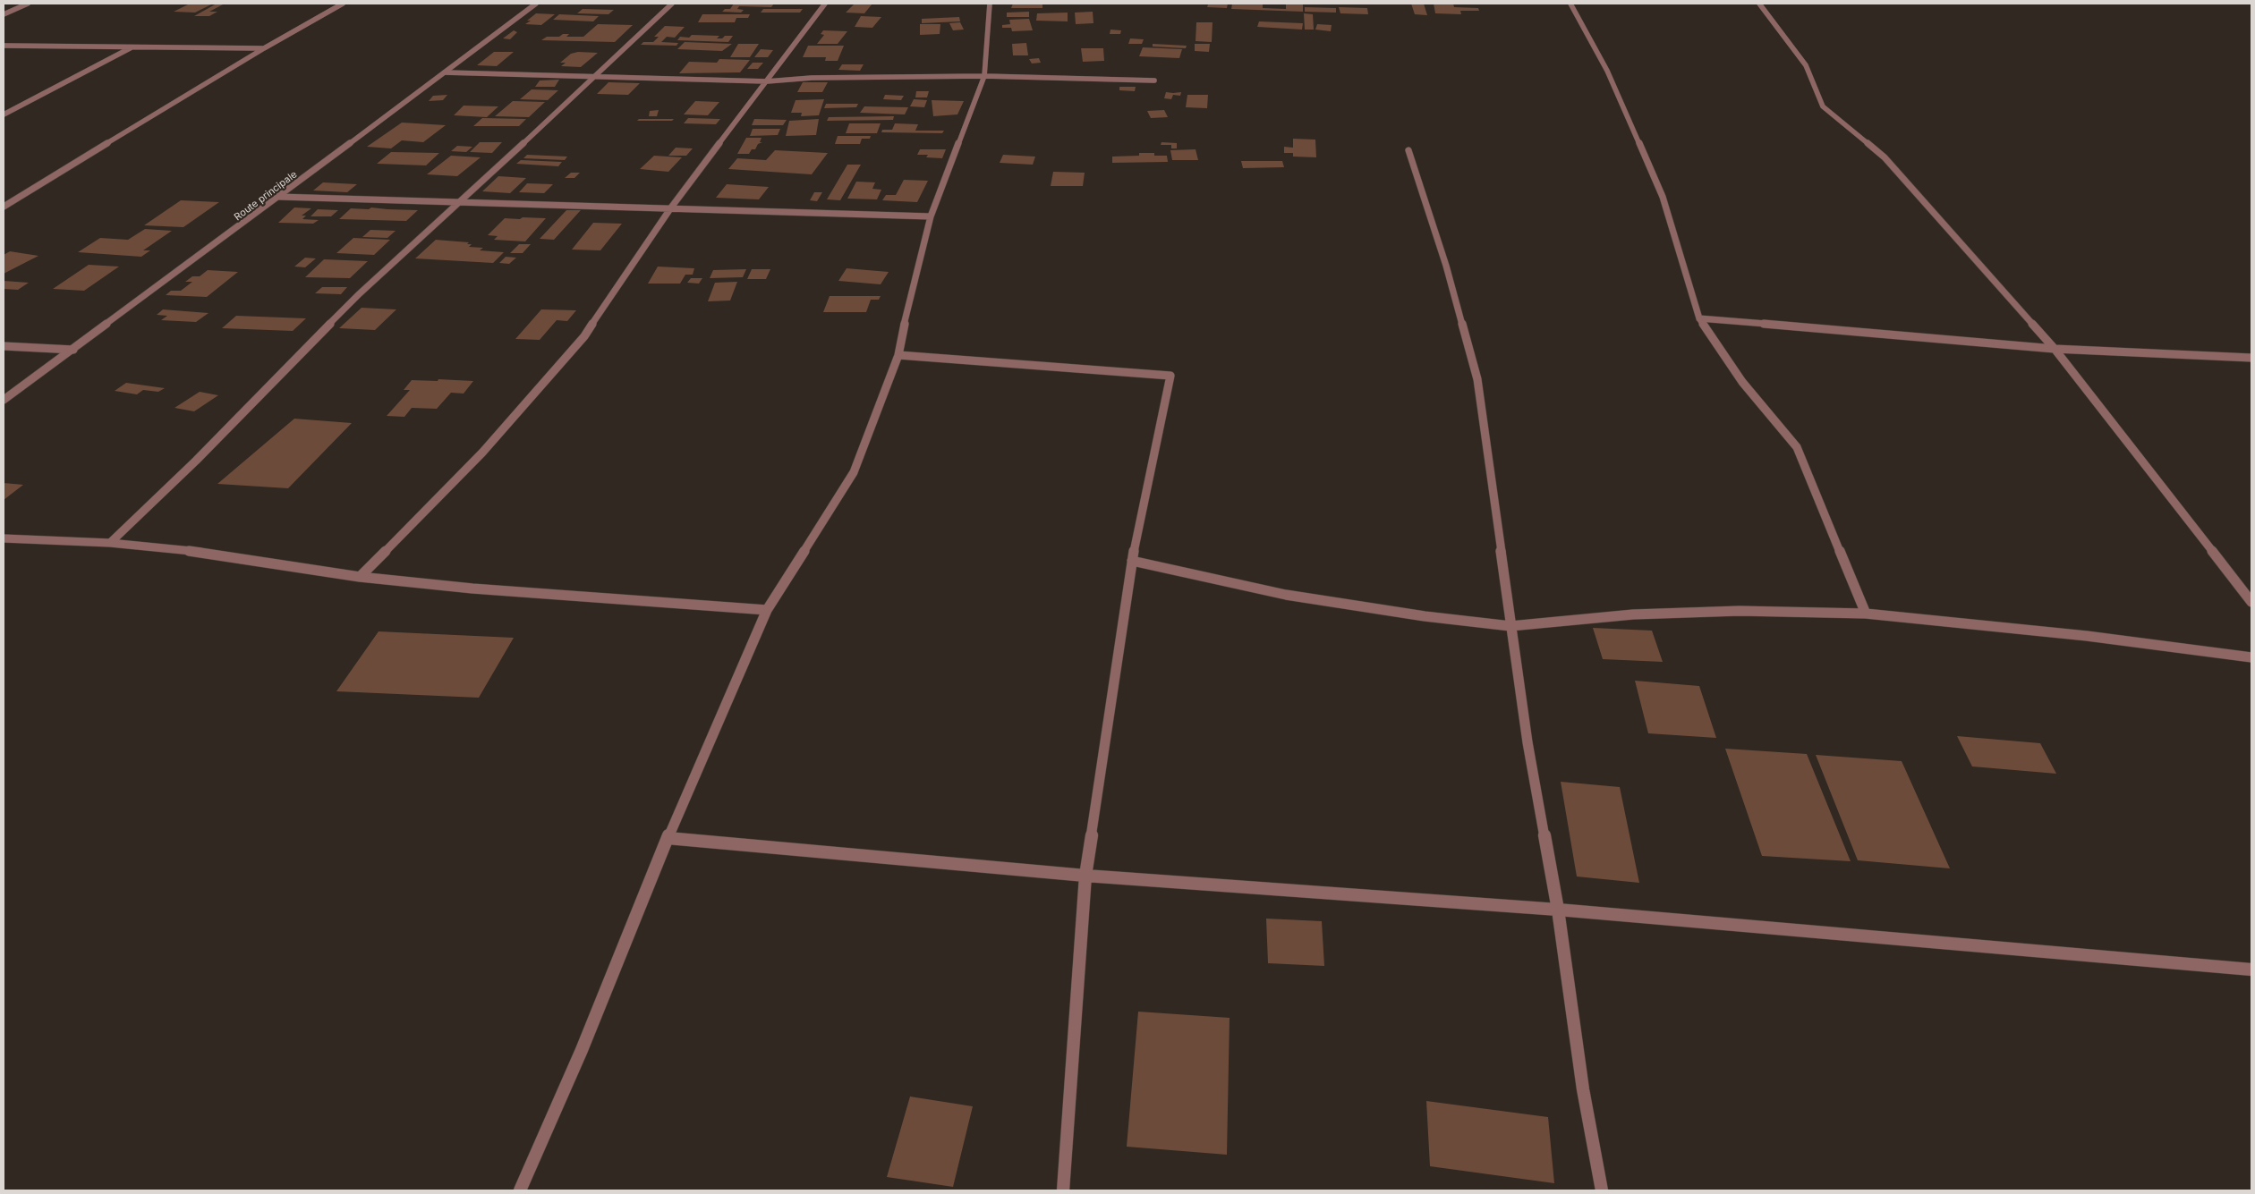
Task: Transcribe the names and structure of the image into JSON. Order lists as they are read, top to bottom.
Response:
{
  "streets": {
    "street": ["Route principale"]
  }
}
